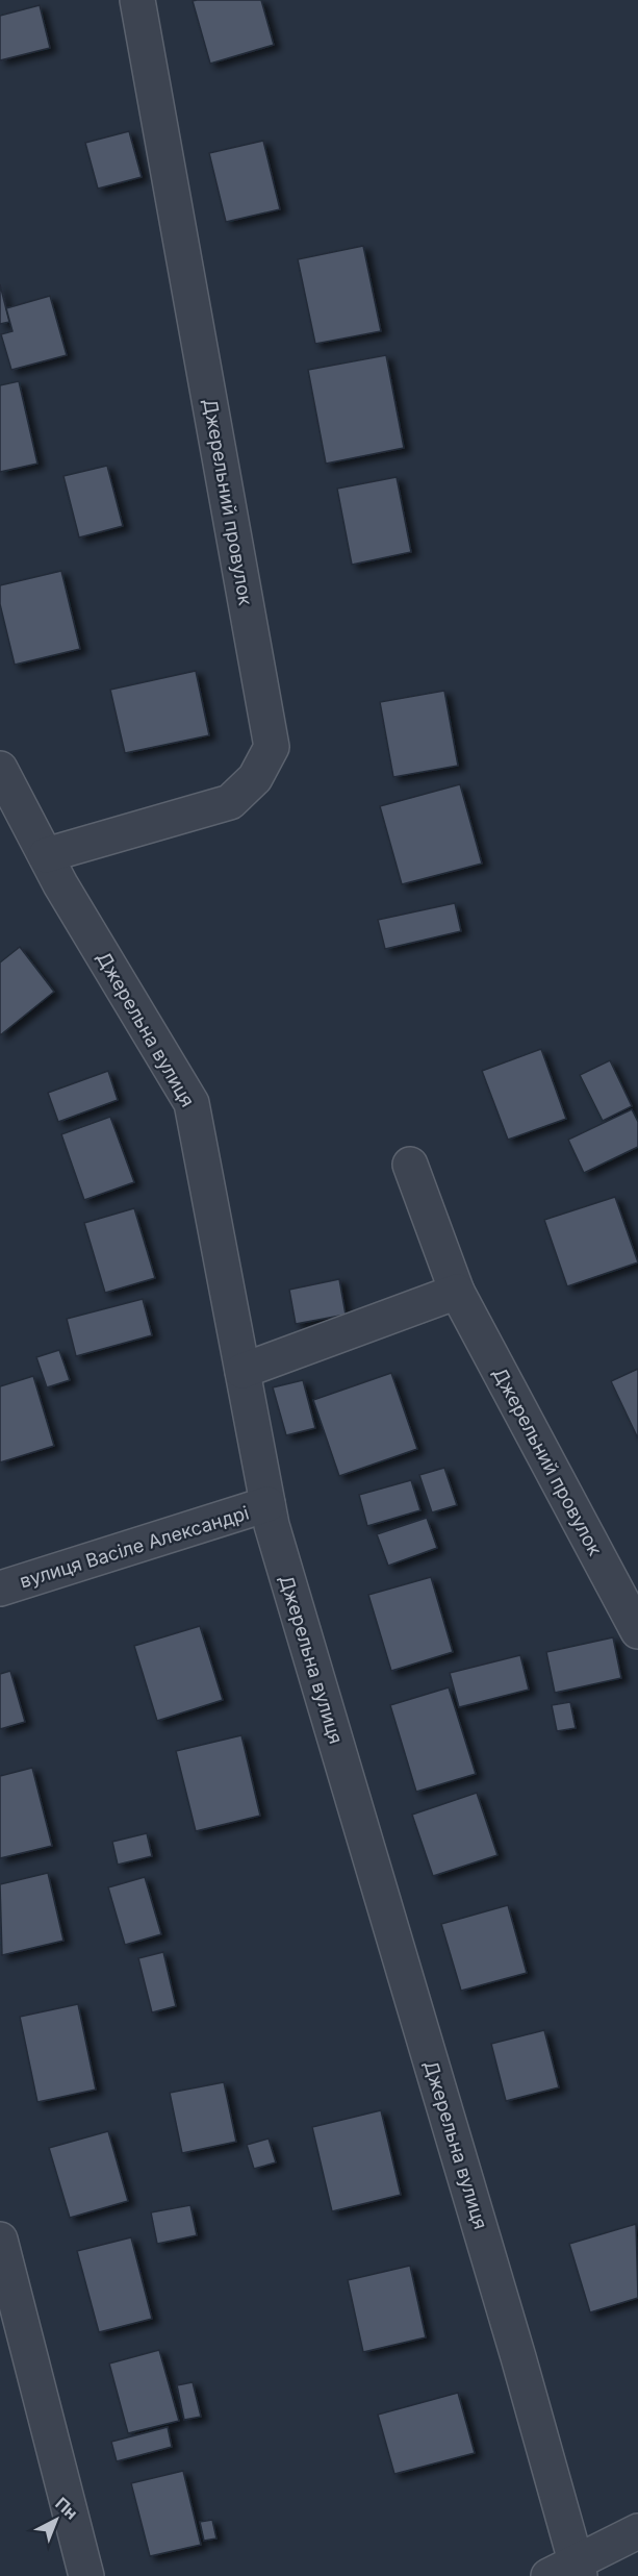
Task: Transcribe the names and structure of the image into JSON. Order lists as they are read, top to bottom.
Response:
{
  "streets": {
    "street": ["Джерельний провулок", "Джерельна вулиця", "вулиця Васіле Александрі"]
  },
  "crossings": [
    ["Джерельний провулок", "Джерельна вулиця"],
    ["Джерельна вулиця", "вулиця Васіле Александрі"]
  ],
  "north": "top right"
}
